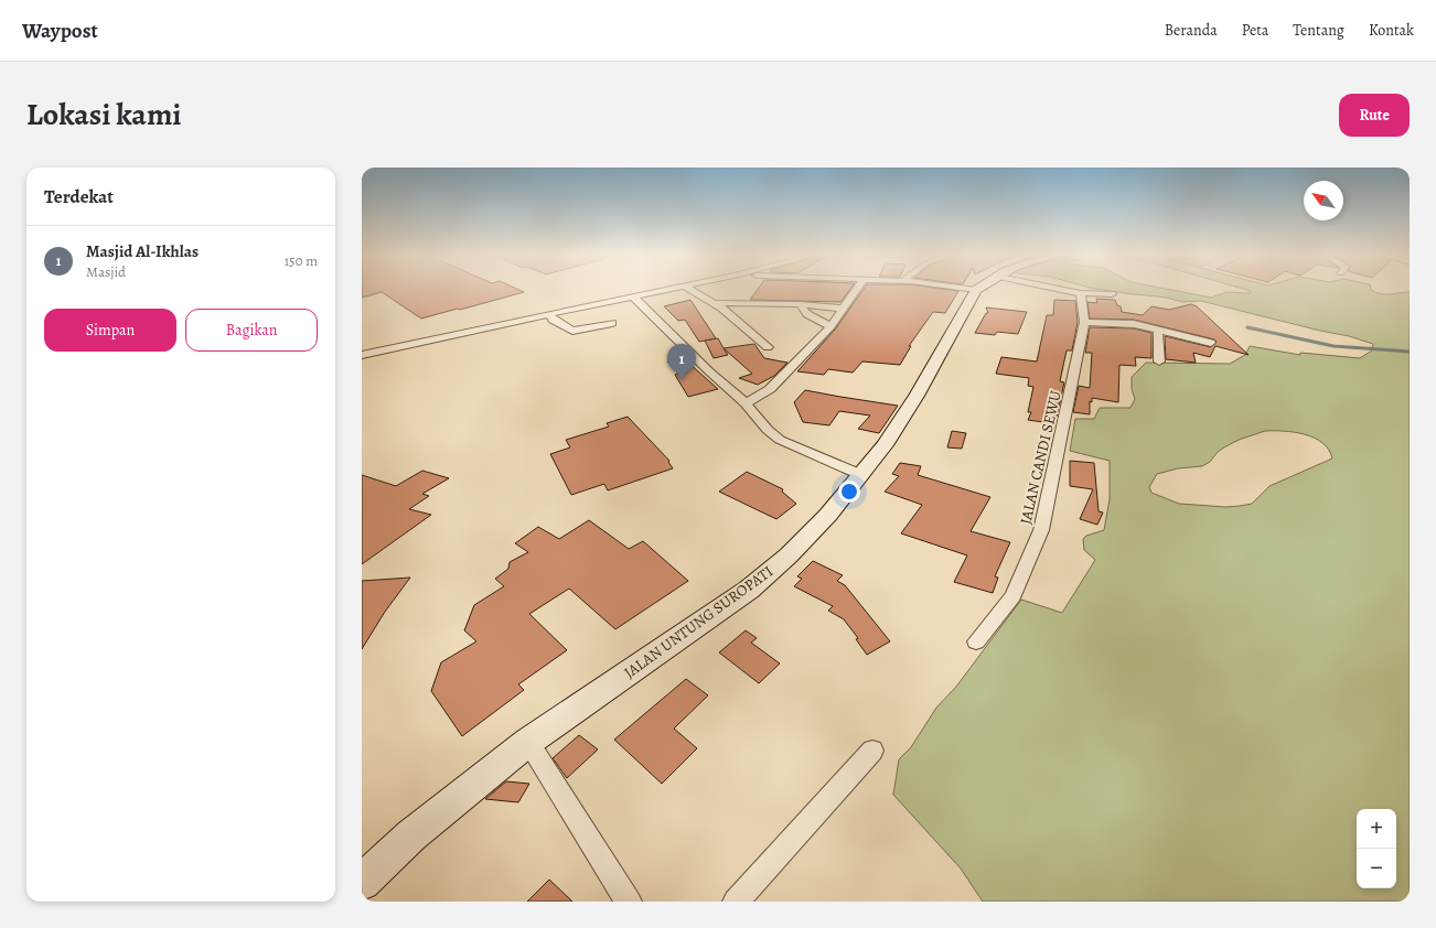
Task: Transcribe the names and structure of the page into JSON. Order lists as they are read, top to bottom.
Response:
{
  "streets": {
    "main road": ["JALAN UNTUNG SUROPATI"],
    "street": ["JALAN CANDI SEWU"]
  },
  "north": "top left",
  "page": {
    "header": "Waypost",
    "nav": [
      "Beranda",
      "Peta",
      "Tentang",
      "Kontak"
    ],
    "title": "Lokasi kami",
    "buttons": [
      "Rute",
      ["Simpan", "Bagikan"]
    ],
    "heading": "Terdekat",
    "list": [
      {
        "mark": "1",
        "name": "Masjid Al-Ikhlas",
        "note": "Masjid",
        "value": "150 m"
      }
    ],
    "pins": "1",
    "map_buttons": ["+", "−"]
  }
}
